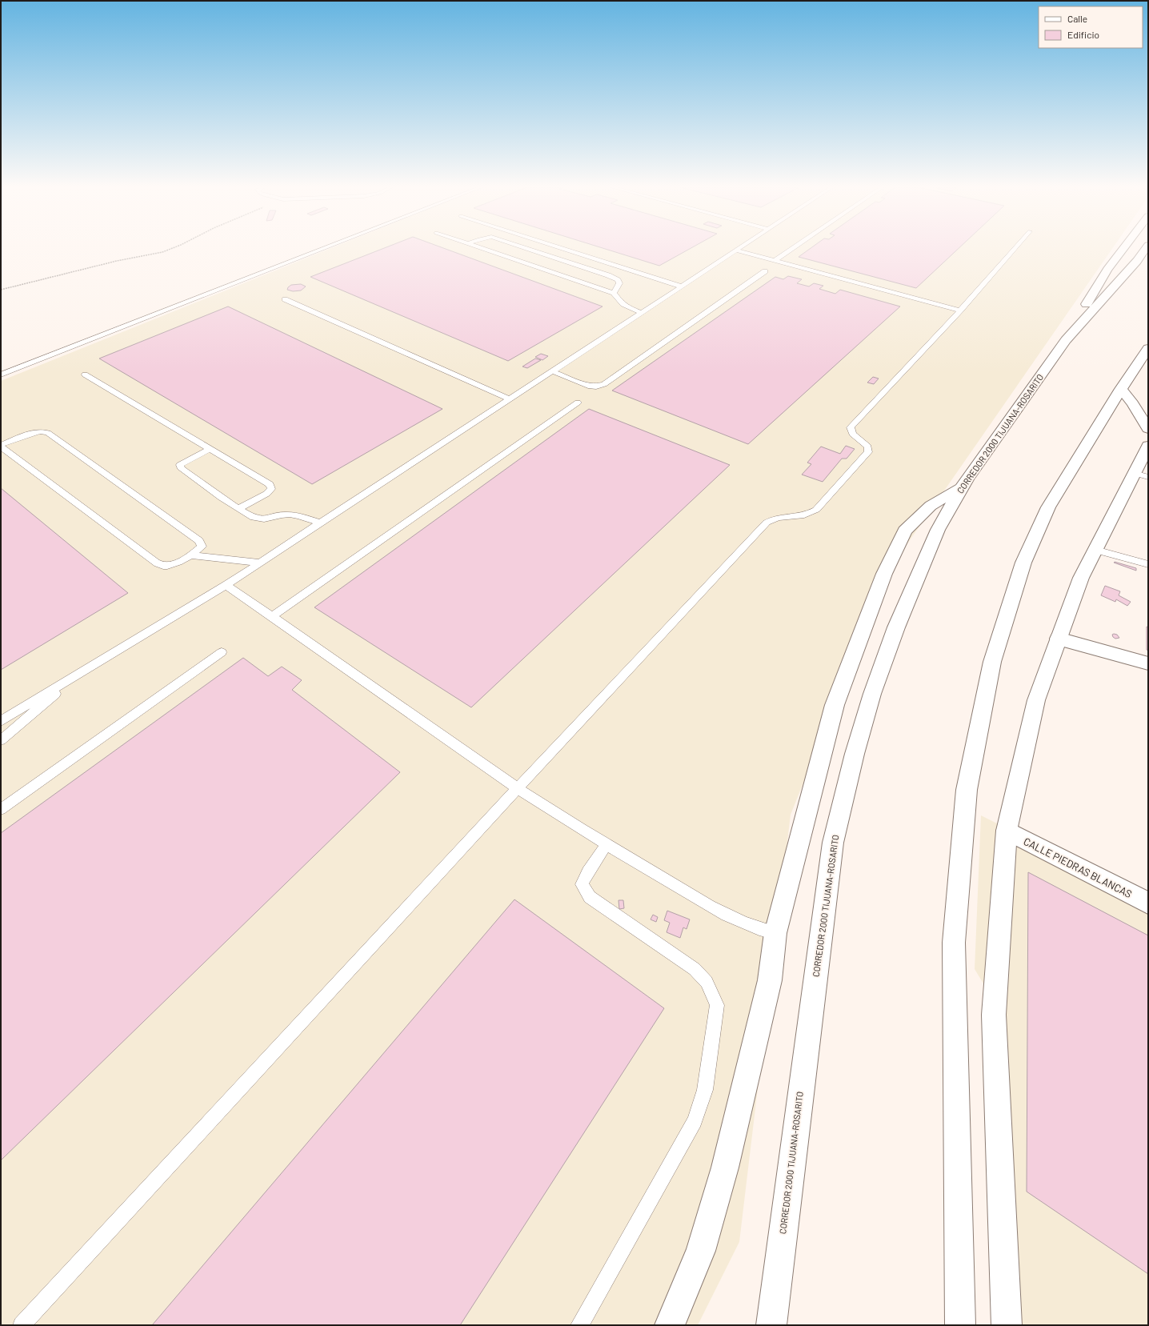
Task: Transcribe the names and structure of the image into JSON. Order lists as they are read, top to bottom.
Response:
{
  "streets": {
    "main road": ["CORREDOR 2000 TIJUANA-ROSARITO", "CALLE PIEDRAS BLANCAS"]
  },
  "legend": ["Calle", "Edificio"]
}
